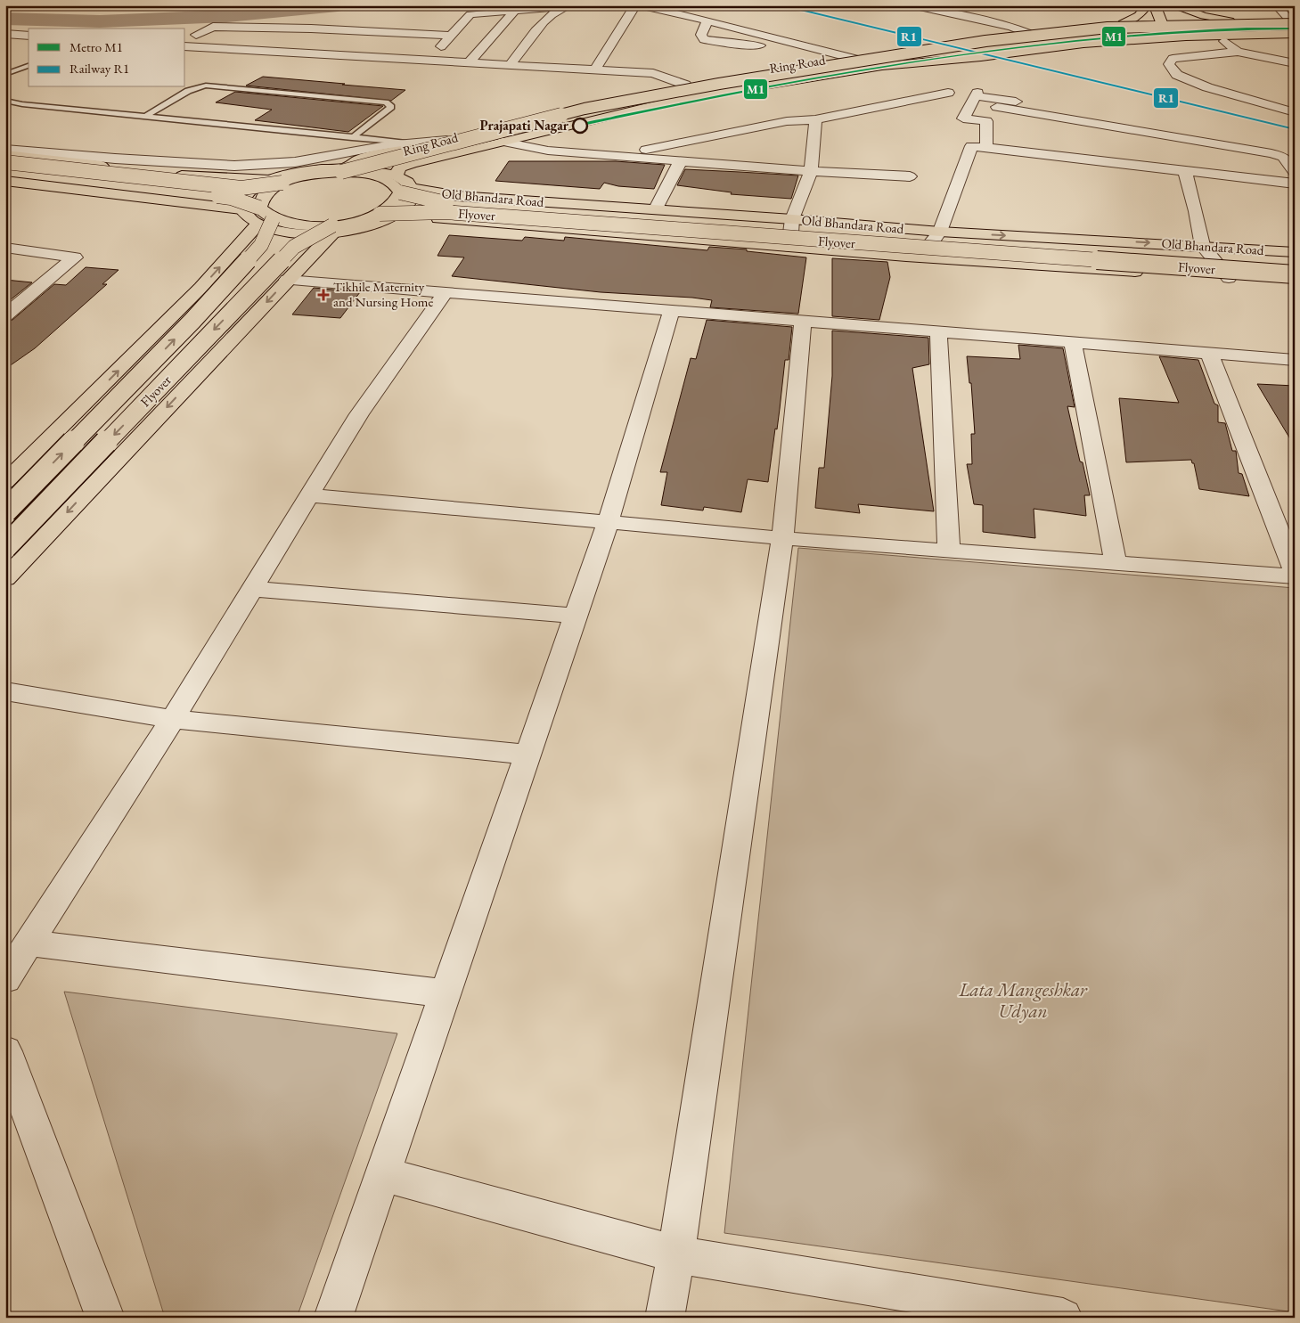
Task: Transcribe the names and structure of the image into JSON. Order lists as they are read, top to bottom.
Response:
{
  "streets": {
    "main road": ["Ring Road", "Old Bhandara Road", "Flyover"]
  },
  "crossings": [
    ["Old Bhandara Road", "Flyover"]
  ],
  "parks": ["Lata Mangeshkar Udyan"],
  "places": {
    "other": ["Prajapati Nagar"],
    "health": ["Tikhile Maternity and Nursing Home"]
  },
  "lines": ["rail line R1", "metro line M1"],
  "legend": ["Metro M1", "Railway R1"]
}
